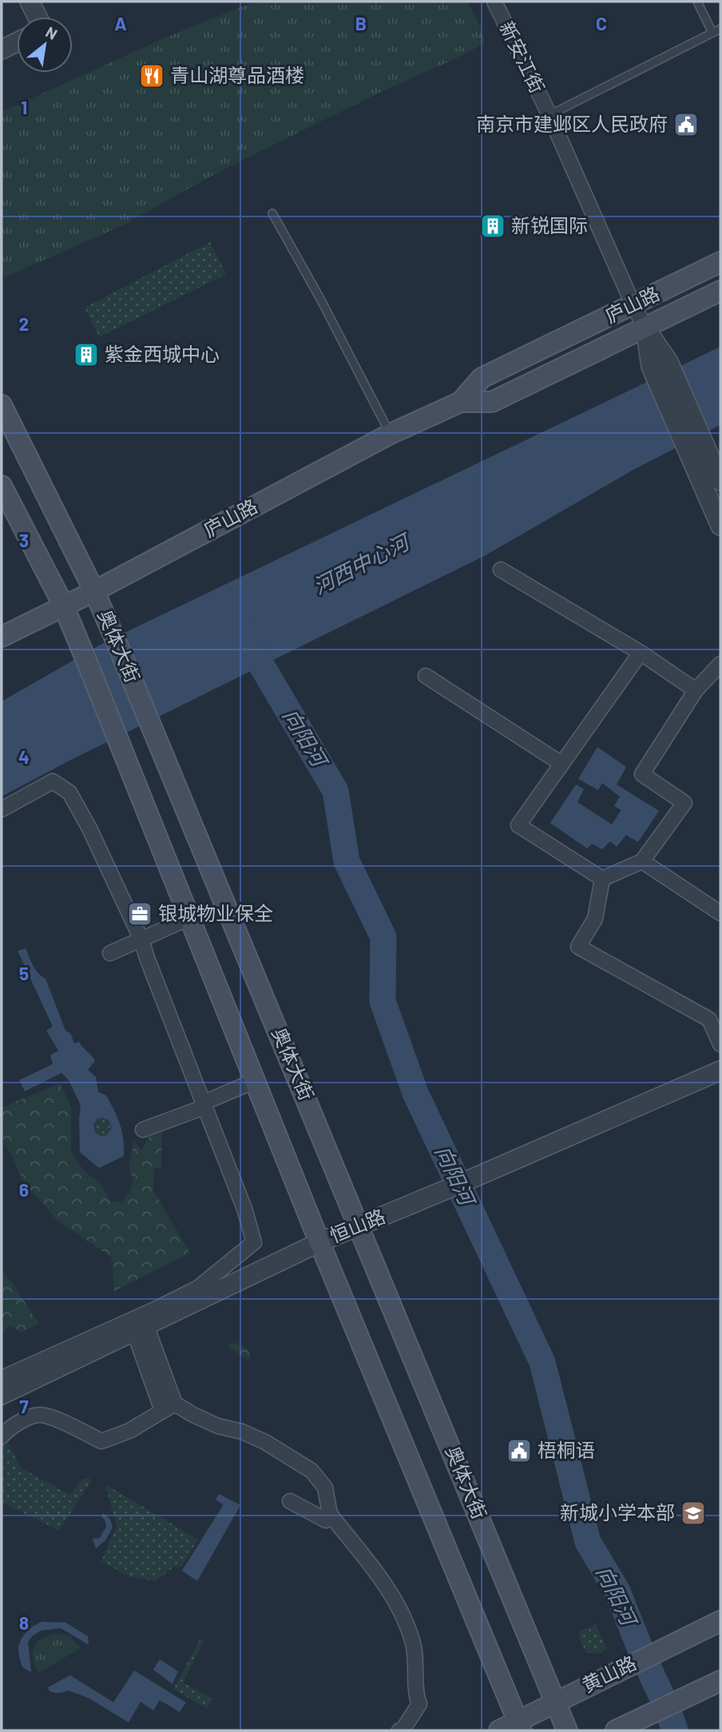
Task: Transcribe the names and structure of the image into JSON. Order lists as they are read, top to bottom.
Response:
{
  "streets": {
    "main road": ["庐山路", "奥体大街", "黄山路"],
    "street": ["新安江街", "恒山路"]
  },
  "crossings": [
    ["新安江街", "庐山路"],
    ["庐山路", "奥体大街"],
    ["奥体大街", "恒山路"],
    ["奥体大街", "黄山路"]
  ],
  "water": ["河西中心河", "向阳河"],
  "places": {
    "restaurant": ["青山湖尊品酒楼"],
    "public building": ["南京市建邺区人民政府", "梧桐语"],
    "building": ["新锐国际", "紫金西城中心"],
    "office": ["银城物业保全"],
    "school or university": ["新城小学本部"]
  },
  "north": "top right",
  "grid": {
    "columns": ["A", "B", "C"],
    "rows": [
      "1",
      "2",
      "3",
      "4",
      "5",
      "6",
      "7",
      "8"
    ]
  }
}
